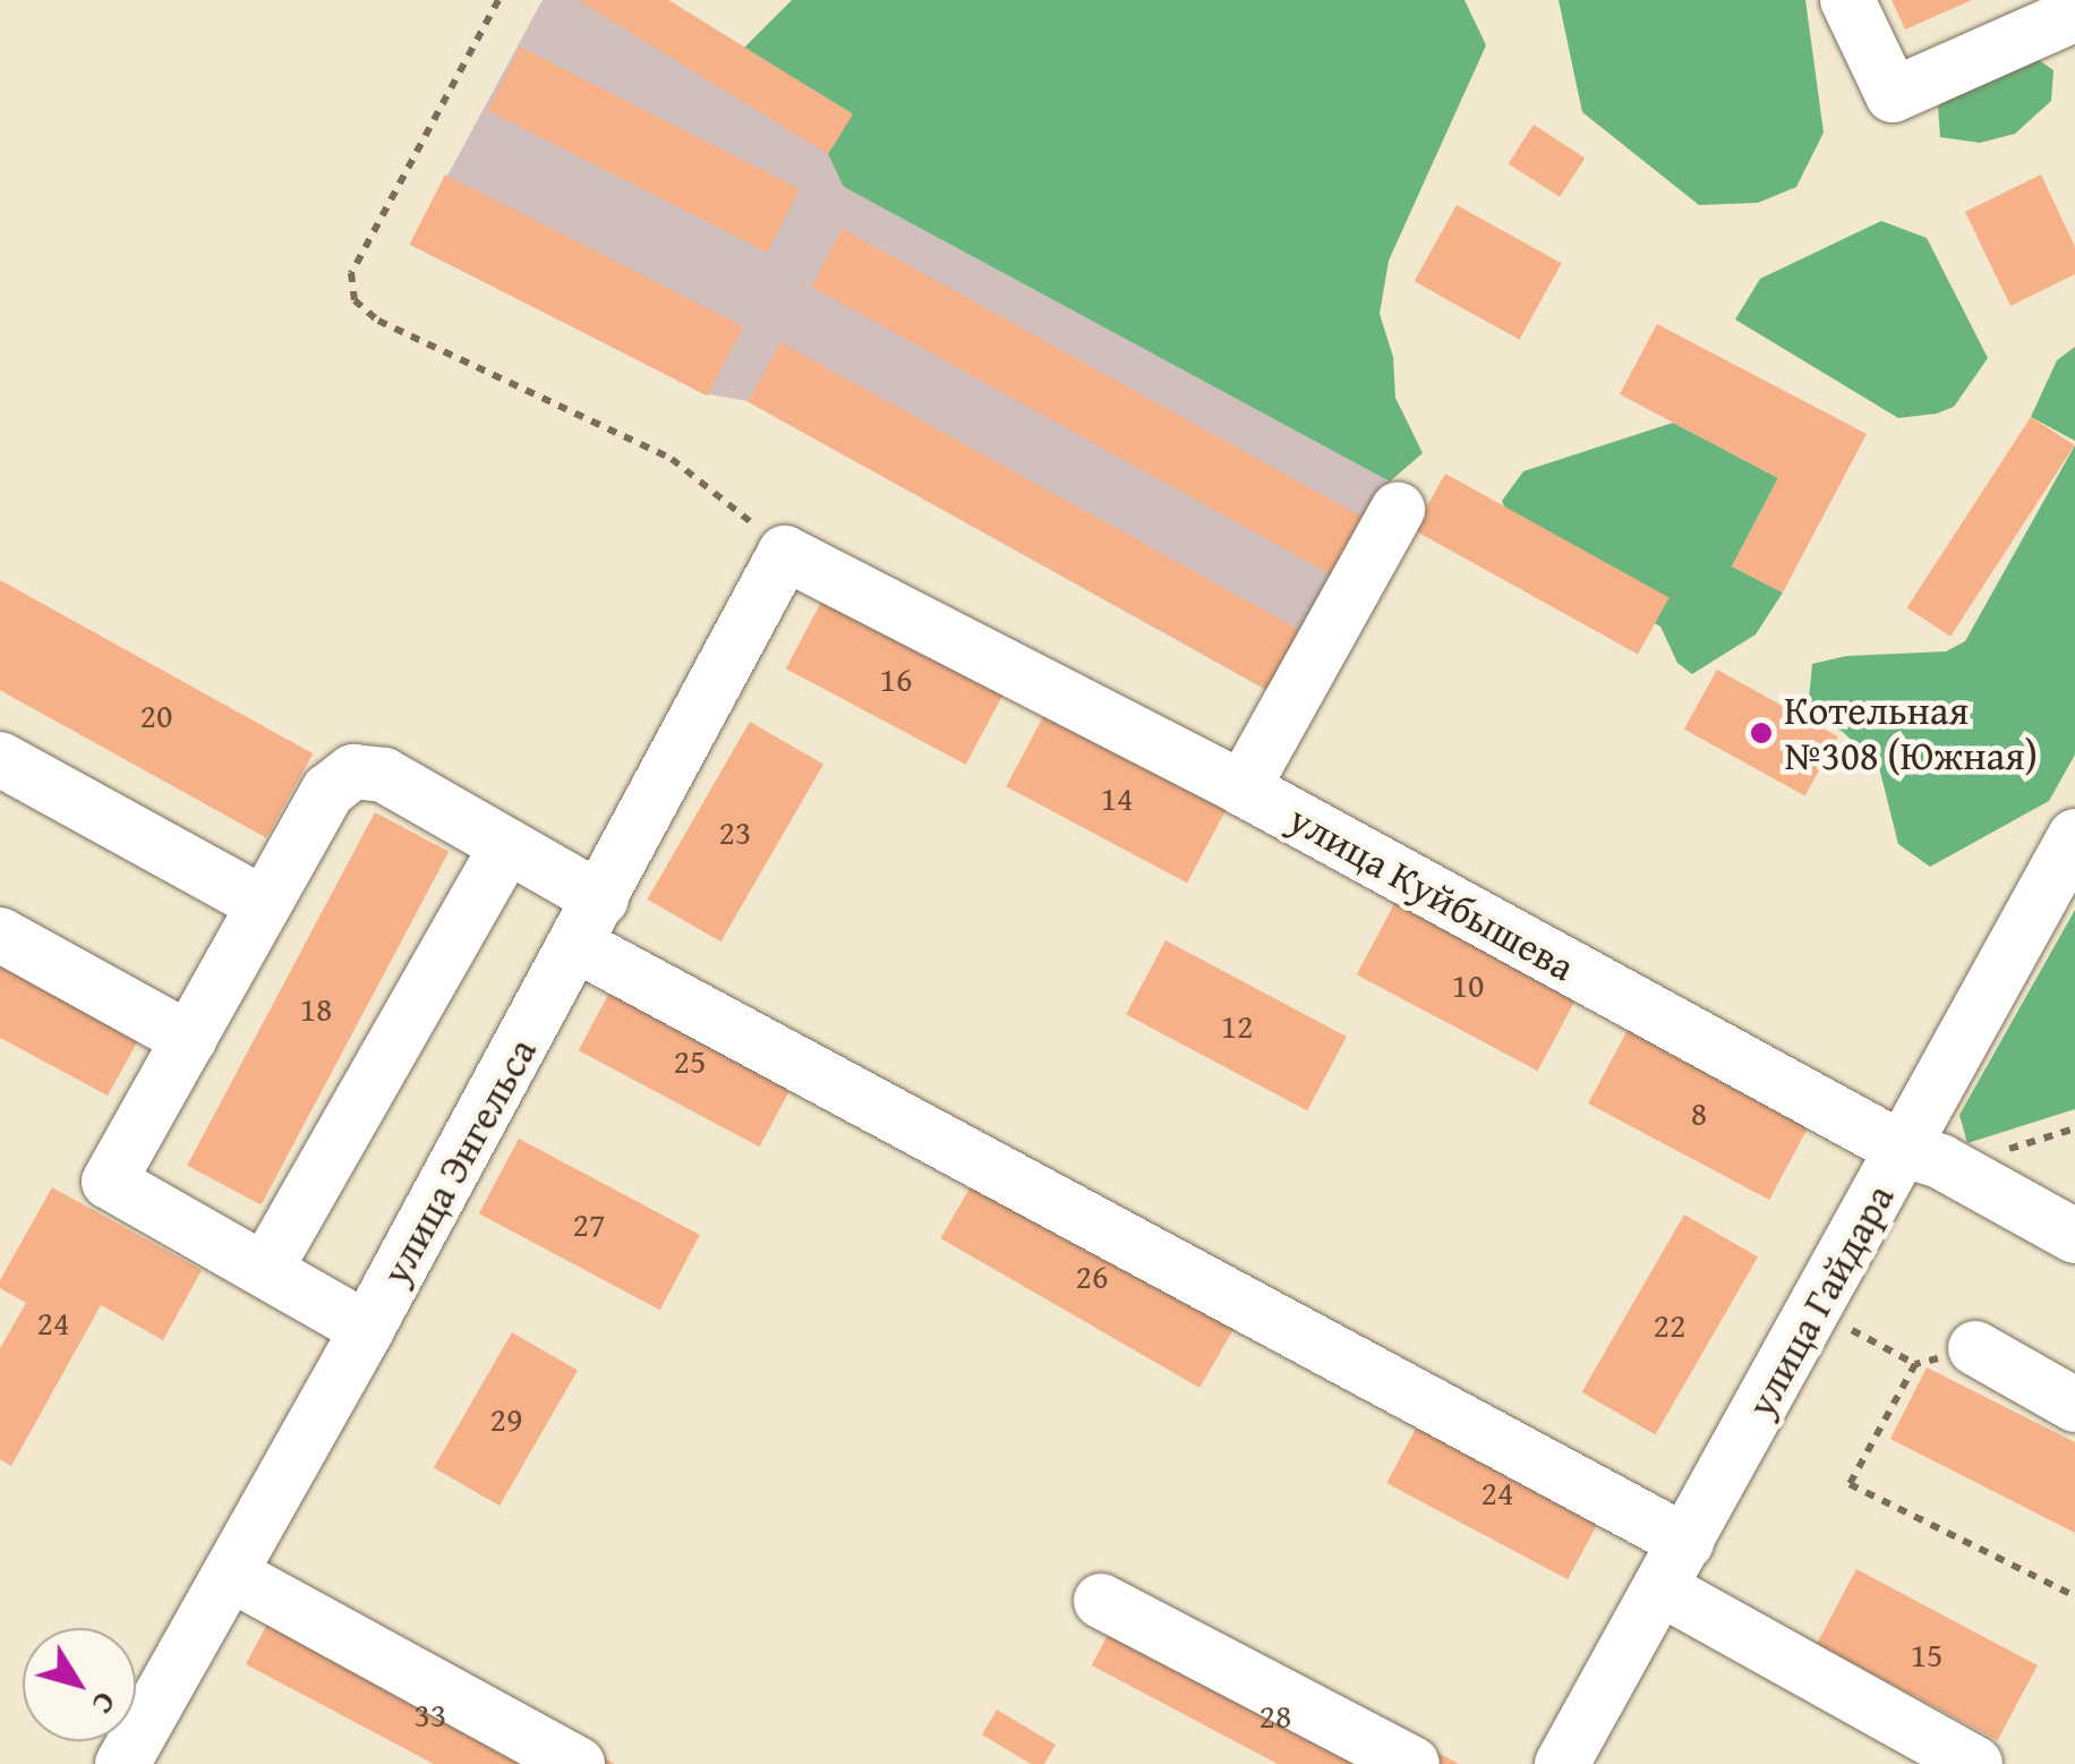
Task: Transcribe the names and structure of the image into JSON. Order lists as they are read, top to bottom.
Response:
{
  "streets": {
    "street": ["улица Куйбышева", "улица Энгельса", "улица Гайдара"]
  },
  "crossings": [
    ["улица Куйбышева", "улица Энгельса"],
    ["улица Куйбышева", "улица Гайдара"]
  ],
  "places": ["Котельная №308 (Южная)"],
  "house_numbers": [
    "16",
    "20",
    "14",
    "23",
    "10",
    "18",
    "12",
    "25",
    "8",
    "27",
    "26",
    "24",
    "22",
    "29",
    "24",
    "15",
    "33",
    "28"
  ],
  "north": "bottom right"
}
